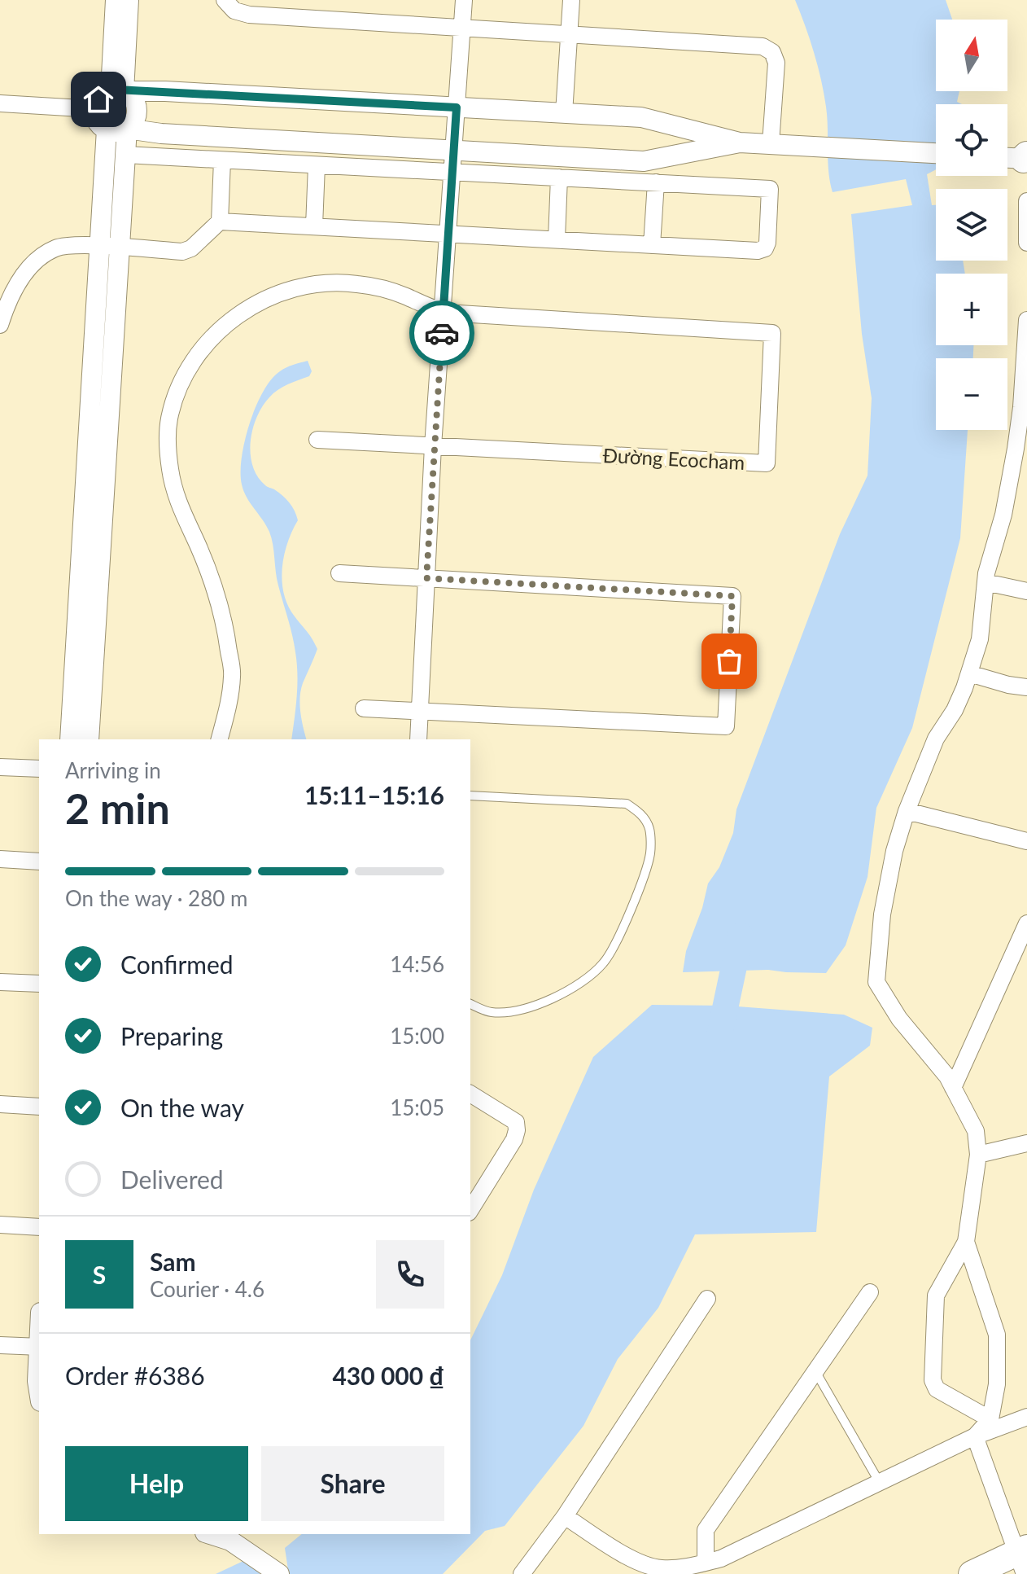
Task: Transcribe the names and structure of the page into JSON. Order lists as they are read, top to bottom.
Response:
{
  "streets": {
    "street": ["Đường Ecocham"]
  },
  "north": "top",
  "page": {
    "map_buttons": ["+", "−"],
    "heading": ["2 min", "Arriving in", "15:11–15:16"],
    "panel": [
      "Sam",
      "Courier · 4.6",
      "Order #6386",
      "430 000 ₫"
    ],
    "bar": "On the way · 280 m",
    "list": [
      ["Confirmed", "14:56"],
      ["Preparing", "15:00"],
      ["On the way", "15:05"],
      "Delivered"
    ],
    "round": "S",
    "buttons": ["Help", "Share"]
  }
}
